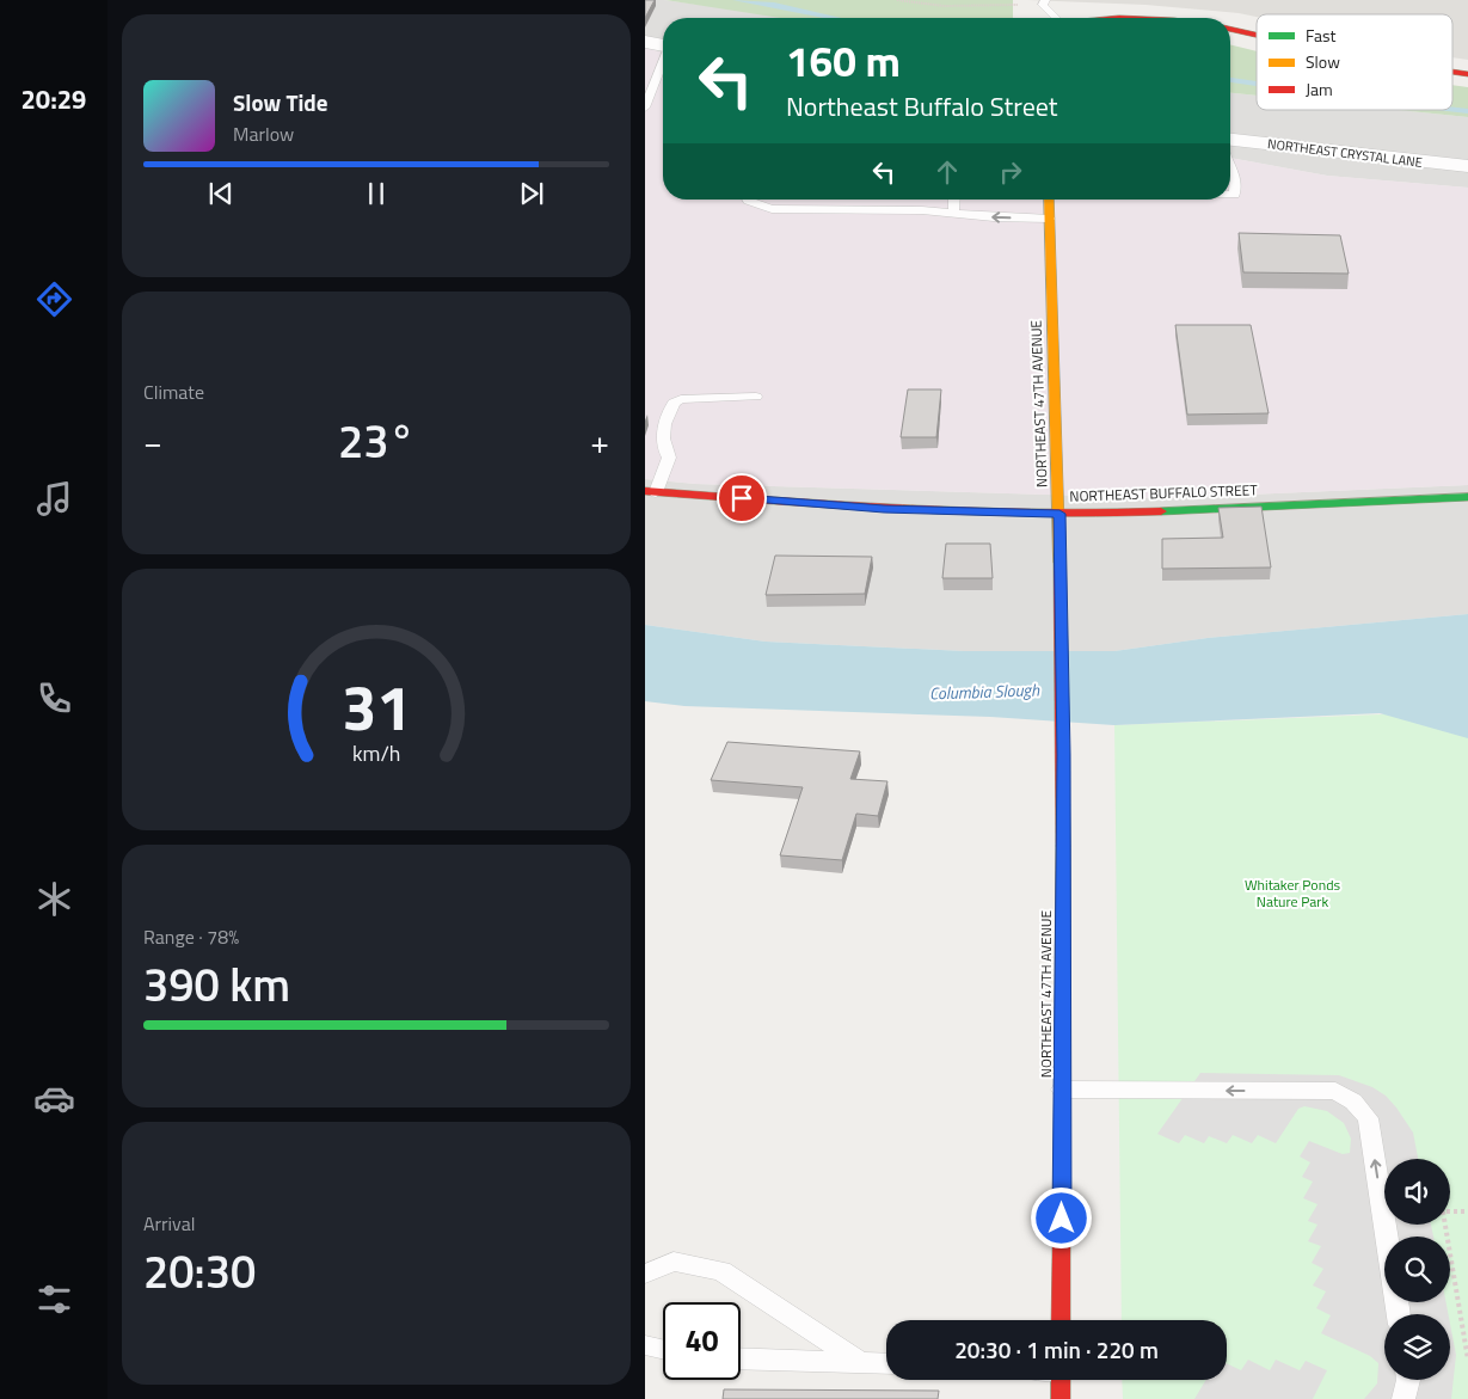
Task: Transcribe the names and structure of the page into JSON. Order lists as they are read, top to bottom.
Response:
{
  "streets": {
    "street": ["NORTHEAST CRYSTAL LANE", "NORTHEAST 47TH AVENUE", "NORTHEAST BUFFALO STREET"]
  },
  "crossings": [
    ["NORTHEAST 47TH AVENUE", "NORTHEAST BUFFALO STREET"]
  ],
  "water": ["Columbia Slough"],
  "parks": ["Whitaker Ponds Nature Park"],
  "legend": ["Fast", "Slow", "Jam"],
  "page": {
    "tabs": "20:29",
    "turn": ["160 m", "Northeast Buffalo Street"],
    "song": ["Slow Tide", "Marlow"],
    "tile": [
      "Climate",
      ["Range · 78%", "390 km"],
      ["Arrival", "20:30"]
    ],
    "heat": ["−", "23°", "+"],
    "limit": "40",
    "trip": "20:30 · 1 min · 220 m",
    "gauge": ["31", "km/h"]
  }
}
